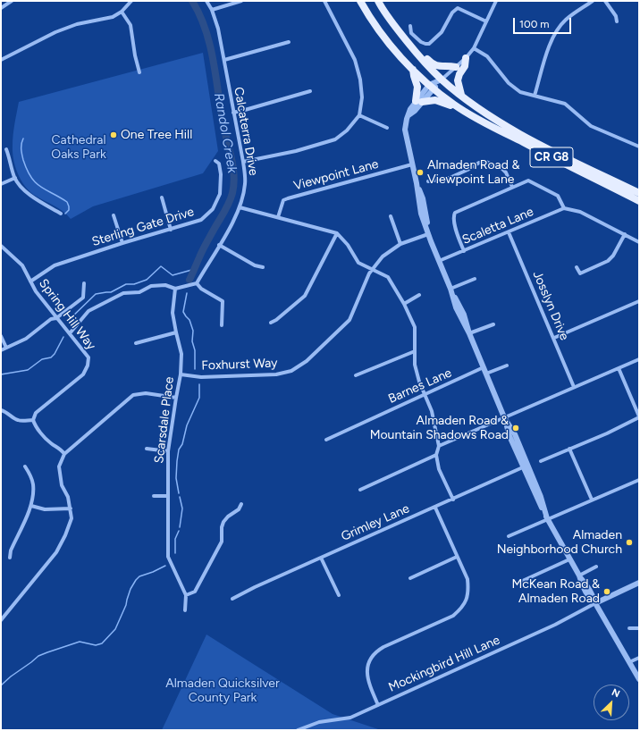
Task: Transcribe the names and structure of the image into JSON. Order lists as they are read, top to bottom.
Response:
{
  "streets": {
    "main road": ["CR G8"],
    "street": [
      "Calcaterra Drive",
      "Viewpoint Lane",
      "Scaletta Lane",
      "Sterling Gate Drive",
      "Josslyn Drive",
      "Spring Hill Way",
      "Foxhurst Way",
      "Barnes Lane",
      "Scarsdale Place",
      "Grimley Lane",
      "Mockingbird Hill Lane"
    ]
  },
  "crossings": [
    ["Scaletta Lane", "Josslyn Drive"],
    ["Sterling Gate Drive", "Spring Hill Way"],
    ["Foxhurst Way", "Scarsdale Place"]
  ],
  "water": ["Randol Creek"],
  "parks": ["Cathedral Oaks Park", "Almaden Quicksilver County Park"],
  "places": [
    "One Tree Hill",
    "Almaden Road & Viewpoint Lane",
    "Almaden Road & Mountain Shadows Road",
    "Almaden Neighborhood Church",
    "McKean Road & Almaden Road"
  ],
  "scale_bar": "100 m",
  "north": "top right"
}
